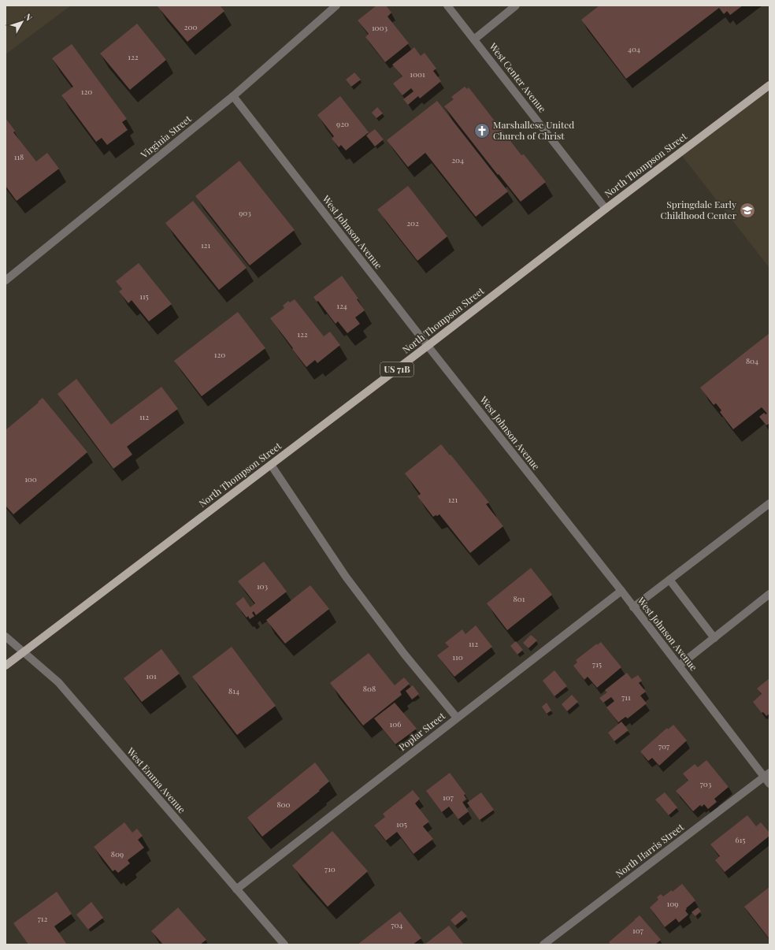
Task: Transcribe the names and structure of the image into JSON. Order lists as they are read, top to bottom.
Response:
{
  "streets": {
    "main road": ["North Thompson Street", "US 71B"],
    "street": [
      "West Center Avenue",
      "Virginia Street",
      "West Johnson Avenue",
      "Poplar Street",
      "West Emma Avenue",
      "North Harris Street"
    ]
  },
  "crossings": [
    ["West Center Avenue", "North Thompson Street"],
    ["Virginia Street", "West Johnson Avenue"],
    ["North Thompson Street", "West Johnson Avenue"],
    ["North Thompson Street", "US 71B"],
    ["North Thompson Street", "West Emma Avenue"],
    ["West Johnson Avenue", "Poplar Street"],
    ["West Johnson Avenue", "North Harris Street"],
    ["US 71B", "West Emma Avenue"],
    ["Poplar Street", "West Emma Avenue"]
  ],
  "places": {
    "church": ["Marshallese United Church of Christ"],
    "school or university": ["Springdale Early Childhood Center"]
  },
  "house_numbers": [
    "200",
    "1003",
    "404",
    "122",
    "1001",
    "120",
    "920",
    "118",
    "204",
    "903",
    "202",
    "121",
    "115",
    "124",
    "122",
    "120",
    "804",
    "112",
    "100",
    "121",
    "103",
    "801",
    "112",
    "110",
    "715",
    "101",
    "808",
    "814",
    "711",
    "106",
    "707",
    "703",
    "107",
    "800",
    "105",
    "615",
    "809",
    "710",
    "109",
    "712",
    "704",
    "107"
  ],
  "north": "top right"
}
